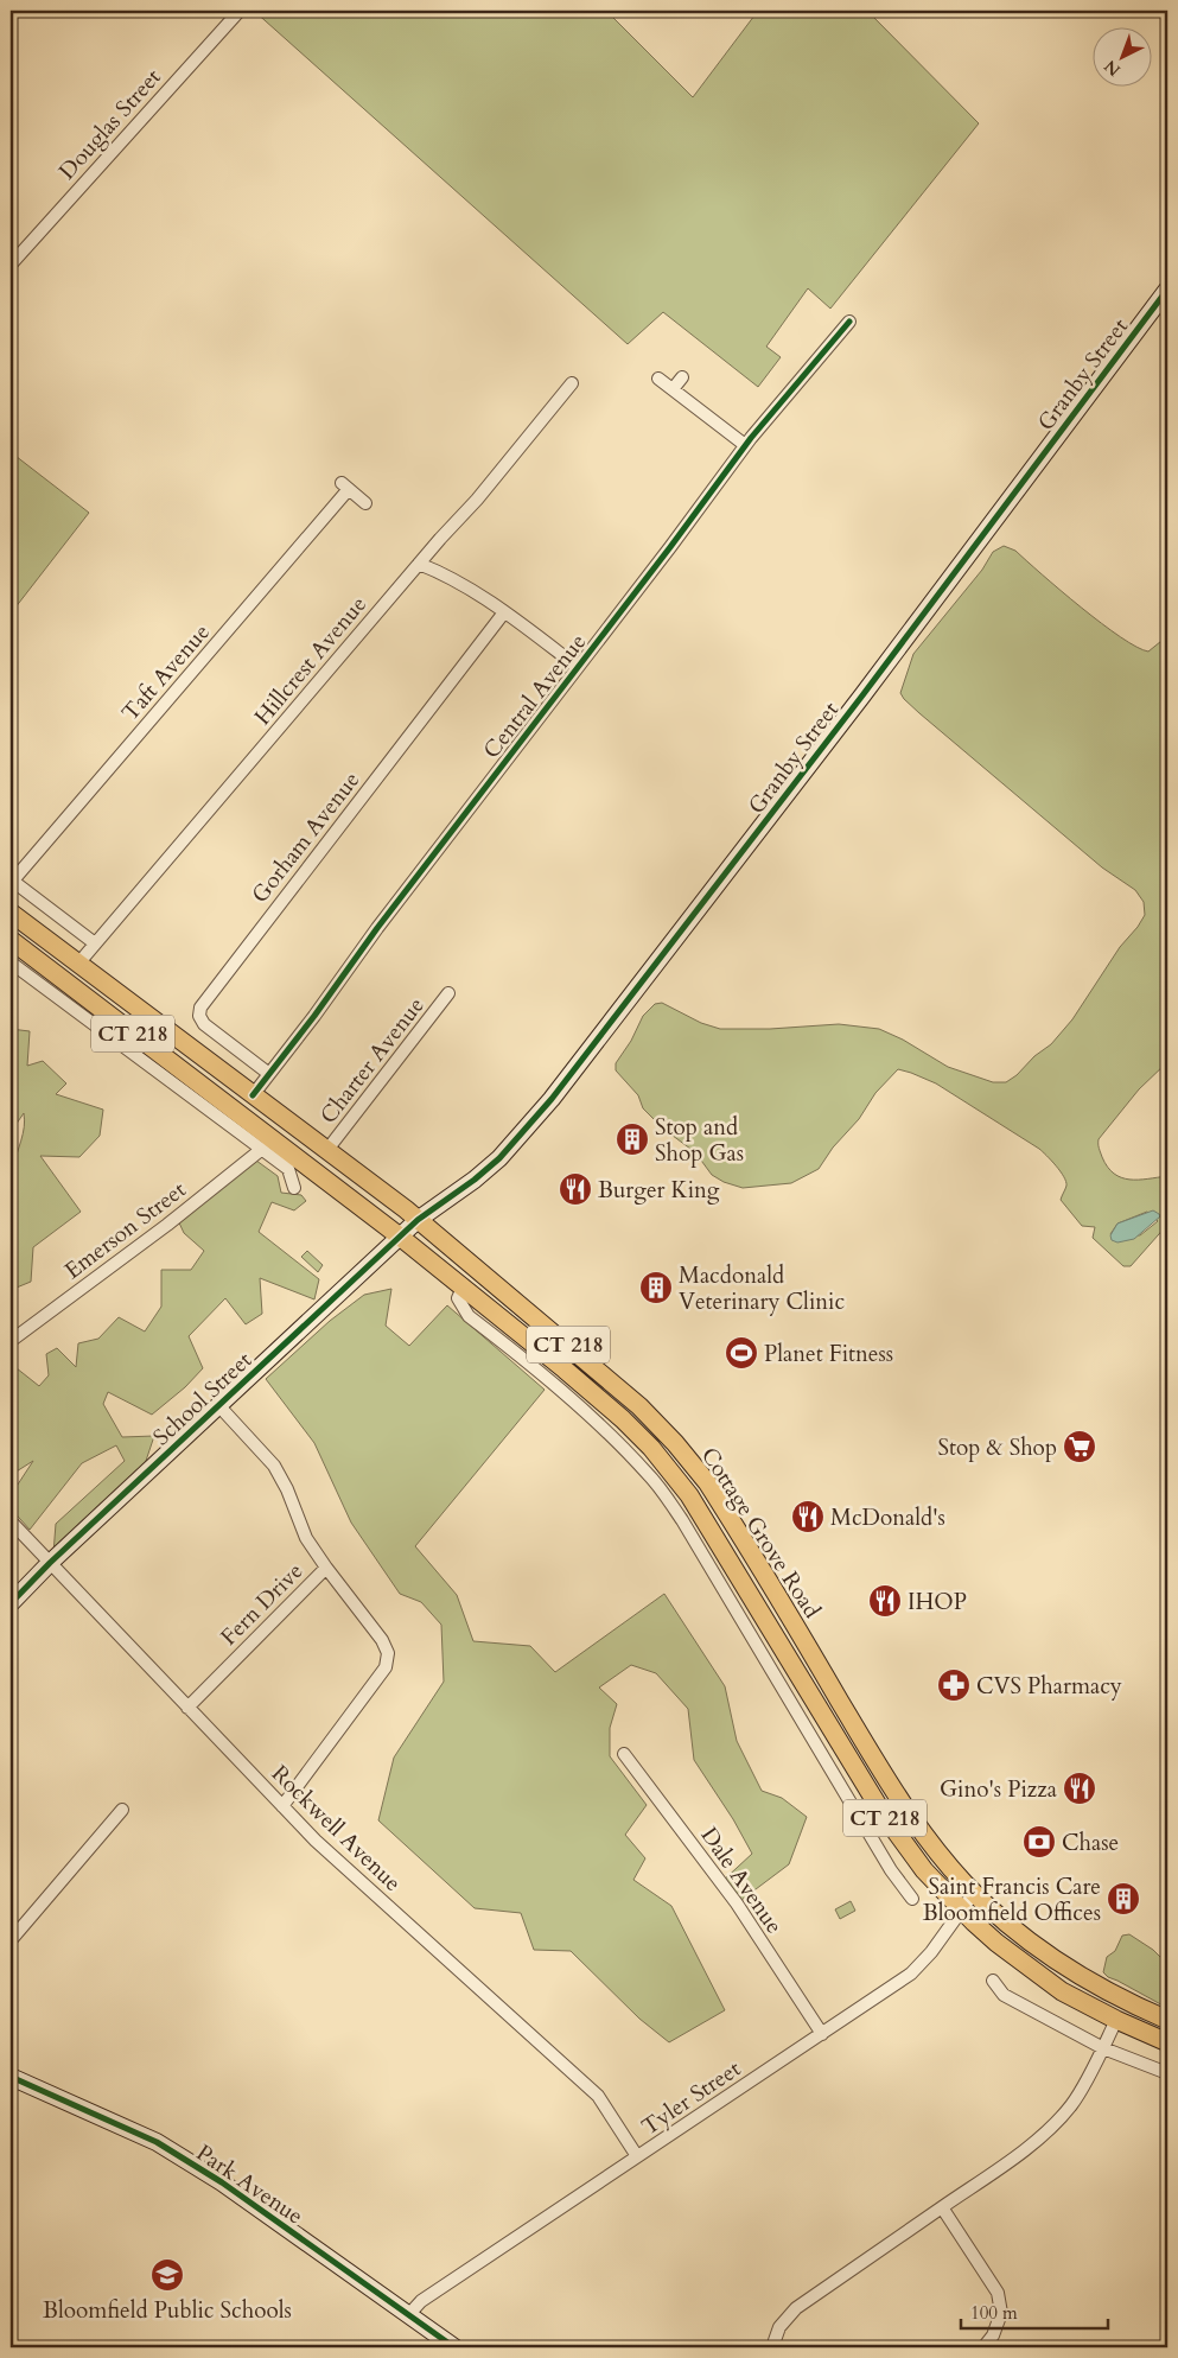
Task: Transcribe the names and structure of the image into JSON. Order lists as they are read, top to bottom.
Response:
{
  "streets": {
    "main road": [
      "Granby Street",
      "CT 218",
      "School Street",
      "Cottage Grove Road",
      "Park Avenue"
    ],
    "street": [
      "Douglas Street",
      "Hillcrest Avenue",
      "Taft Avenue",
      "Central Avenue",
      "Gorham Avenue",
      "Charter Avenue",
      "Emerson Street",
      "Fern Drive",
      "Rockwell Avenue",
      "Dale Avenue",
      "Tyler Street"
    ]
  },
  "crossings": [
    ["Granby Street", "School Street"],
    ["Granby Street", "Cottage Grove Road"],
    ["Hillcrest Avenue", "Cottage Grove Road"],
    ["Central Avenue", "Gorham Avenue"],
    ["Central Avenue", "Cottage Grove Road"],
    ["Charter Avenue", "Cottage Grove Road"],
    ["School Street", "Cottage Grove Road"],
    ["School Street", "Fern Drive"],
    ["School Street", "Rockwell Avenue"],
    ["Cottage Grove Road", "Tyler Street"],
    ["Fern Drive", "Rockwell Avenue"],
    ["Rockwell Avenue", "Tyler Street"],
    ["Dale Avenue", "Tyler Street"],
    ["Tyler Street", "Park Avenue"]
  ],
  "places": {
    "building": ["Stop and Shop Gas", "Macdonald Veterinary Clinic", "Saint Francis Care Bloomfield Offices"],
    "restaurant": [
      "Burger King",
      "McDonald's",
      "IHOP",
      "Gino's Pizza"
    ],
    "sports": ["Planet Fitness"],
    "supermarket": ["Stop & Shop"],
    "pharmacy": ["CVS Pharmacy"],
    "bank": ["Chase"],
    "school or university": ["Bloomfield Public Schools"]
  },
  "scale_bar": "100 m",
  "north": "bottom left"
}
